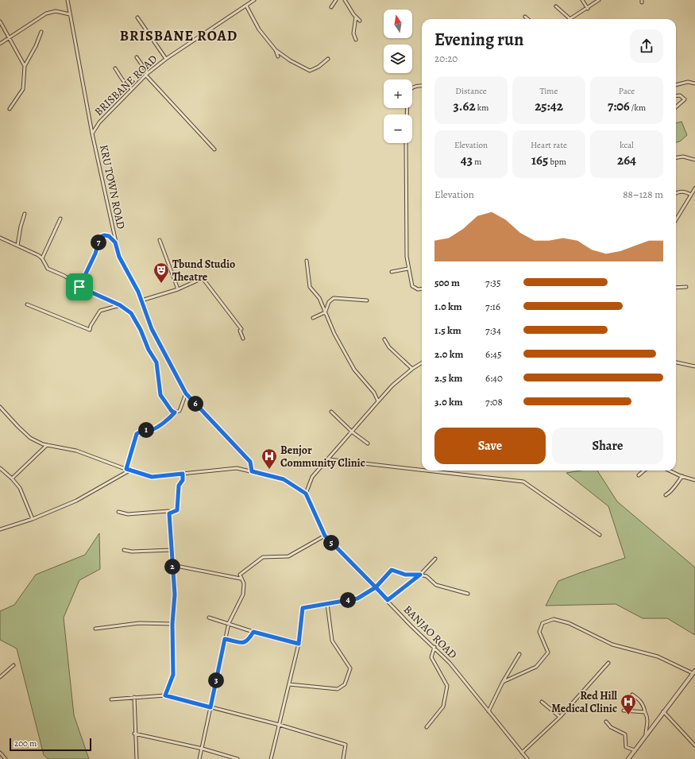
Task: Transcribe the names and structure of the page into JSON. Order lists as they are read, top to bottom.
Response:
{
  "streets": {
    "street": ["BRISBANE ROAD", "KRU TOWN ROAD", "BANJAO ROAD"]
  },
  "crossings": [
    ["BRISBANE ROAD", "KRU TOWN ROAD"]
  ],
  "districts": ["BRISBANE ROAD"],
  "places": {
    "theatre": ["Tbund Studio Theatre"],
    "hospital": ["Benjor Community Clinic", "Red Hill Medical Clinic"]
  },
  "scale_bar": "200 m",
  "north": "top",
  "page": {
    "map_buttons": ["+", "−"],
    "heading": ["Evening run", "20:20"],
    "stats": [
      ["Distance", "3.62 km"],
      ["Time", "25:42"],
      ["Pace", "7:06 /km"],
      ["Elevation", "43 m"],
      ["Heart rate", "165 bpm"],
      ["kcal", "264"]
    ],
    "chart": ["Elevation", "88–128 m"],
    "pins": [
      "7",
      "6",
      "1",
      "5",
      "2",
      "4",
      "3"
    ],
    "list": [
      {
        "name": "500 m",
        "note": "7:35"
      },
      {
        "name": "1.0 km",
        "note": "7:16"
      },
      {
        "name": "1.5 km",
        "note": "7:34"
      },
      {
        "name": "2.0 km",
        "note": "6:45"
      },
      {
        "name": "2.5 km",
        "note": "6:40"
      },
      {
        "name": "3.0 km",
        "note": "7:08"
      }
    ],
    "buttons": ["Save", "Share"],
    "scale": "200 m"
  }
}
